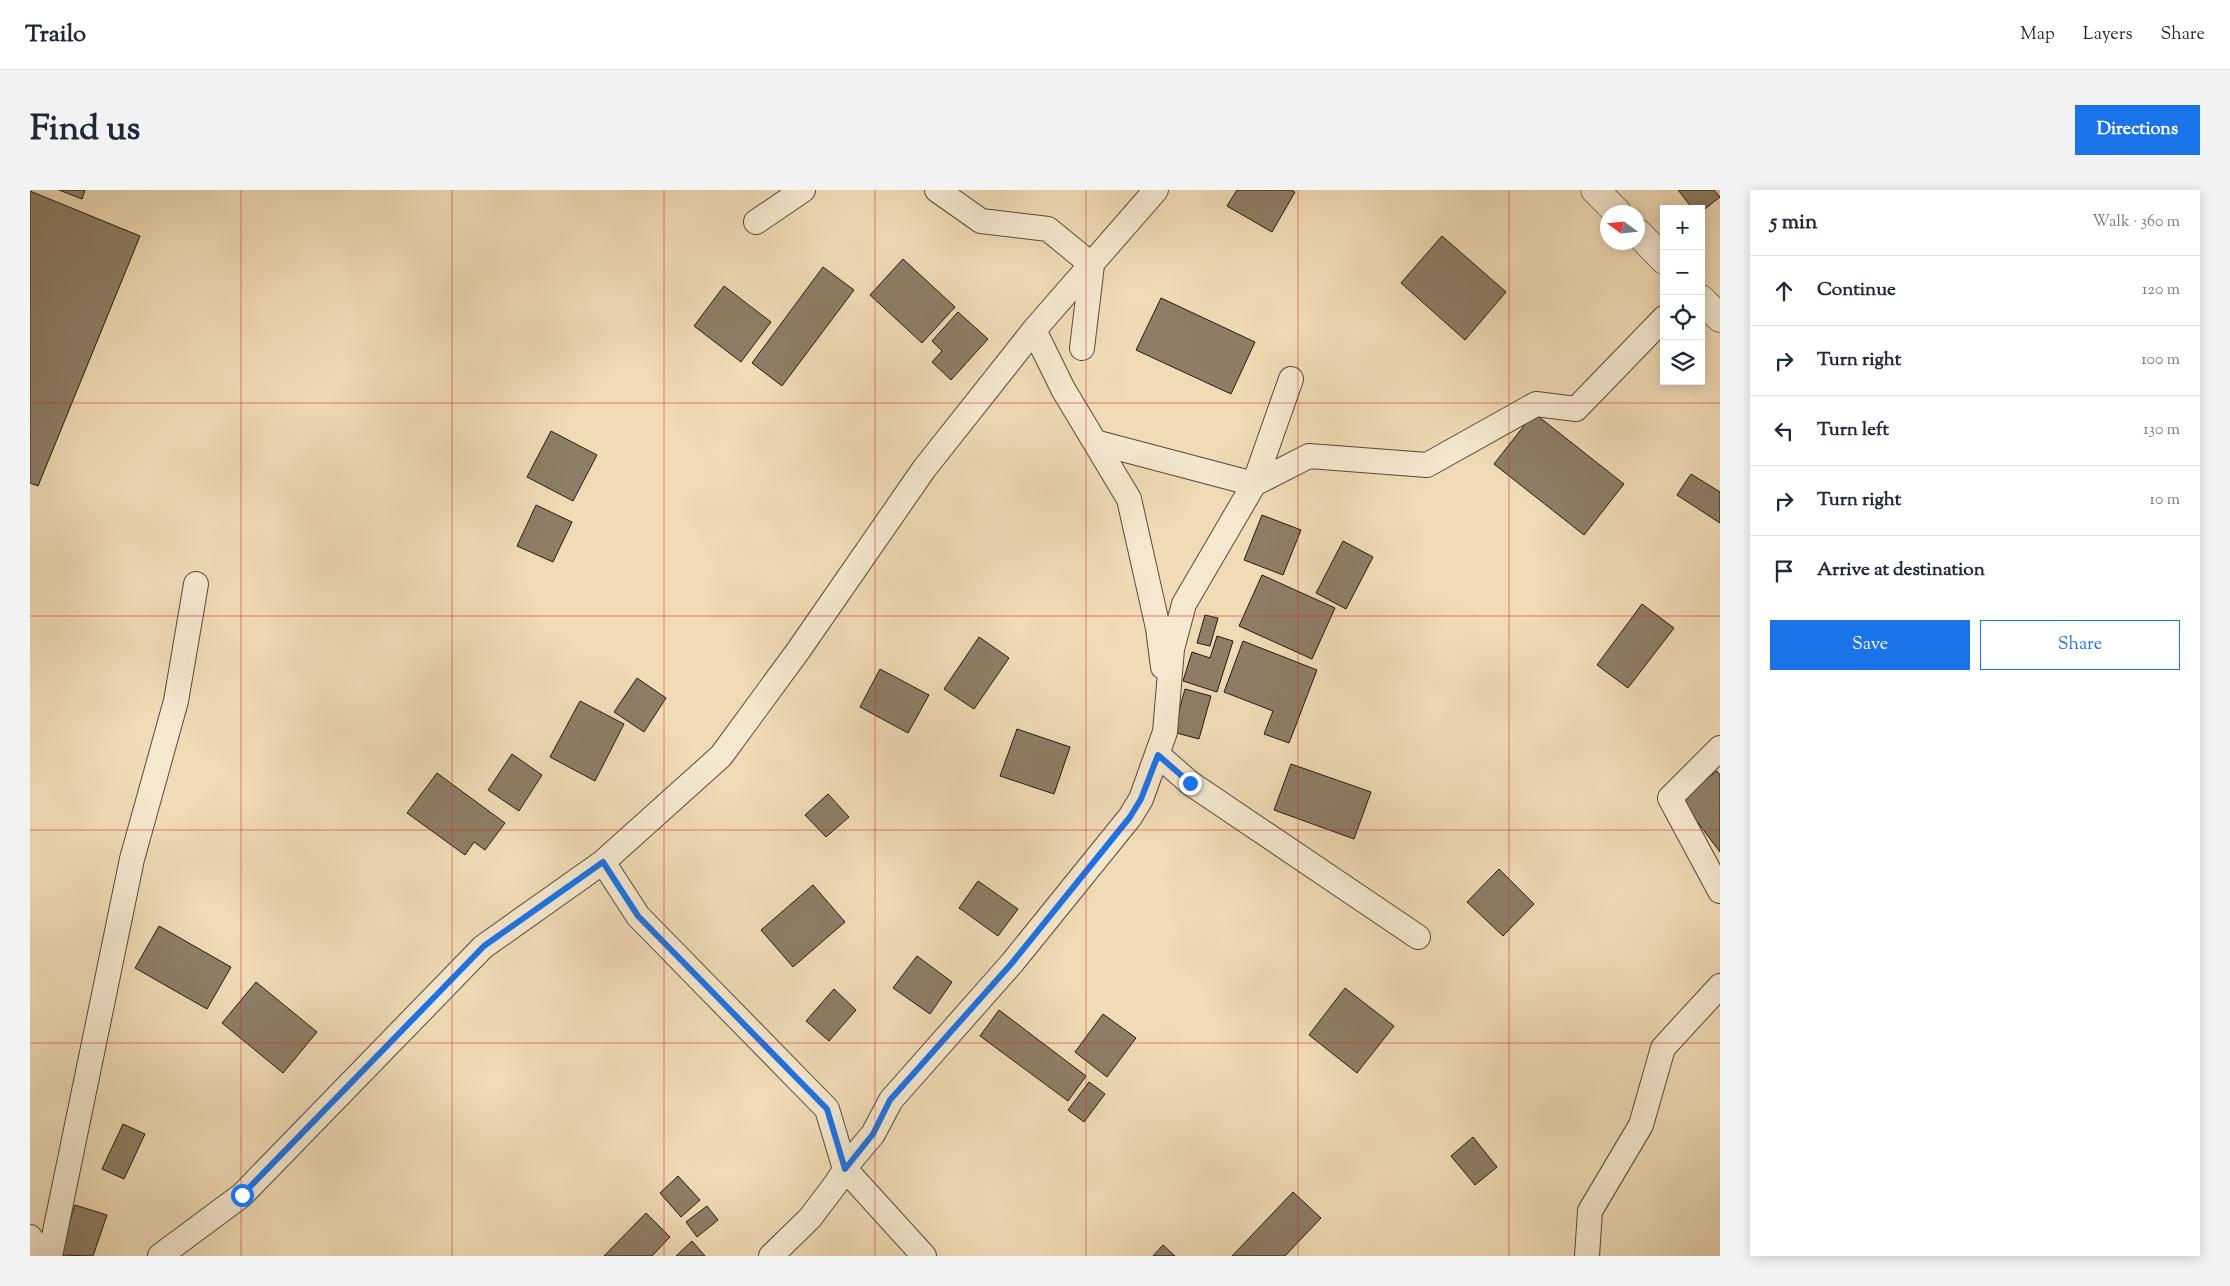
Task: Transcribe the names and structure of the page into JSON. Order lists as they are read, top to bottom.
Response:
{
  "north": "left",
  "page": {
    "header": "Trailo",
    "nav": ["Map", "Layers", "Share"],
    "title": "Find us",
    "buttons": [
      "Directions",
      ["Save", "Share"]
    ],
    "heading": ["5 min", "Walk · 360 m"],
    "map_buttons": ["+", "−"],
    "list": [
      ["Continue", "120 m"],
      ["Turn right", "100 m"],
      ["Turn left", "130 m"],
      ["Turn right", "10 m"],
      "Arrive at destination"
    ]
  }
}
